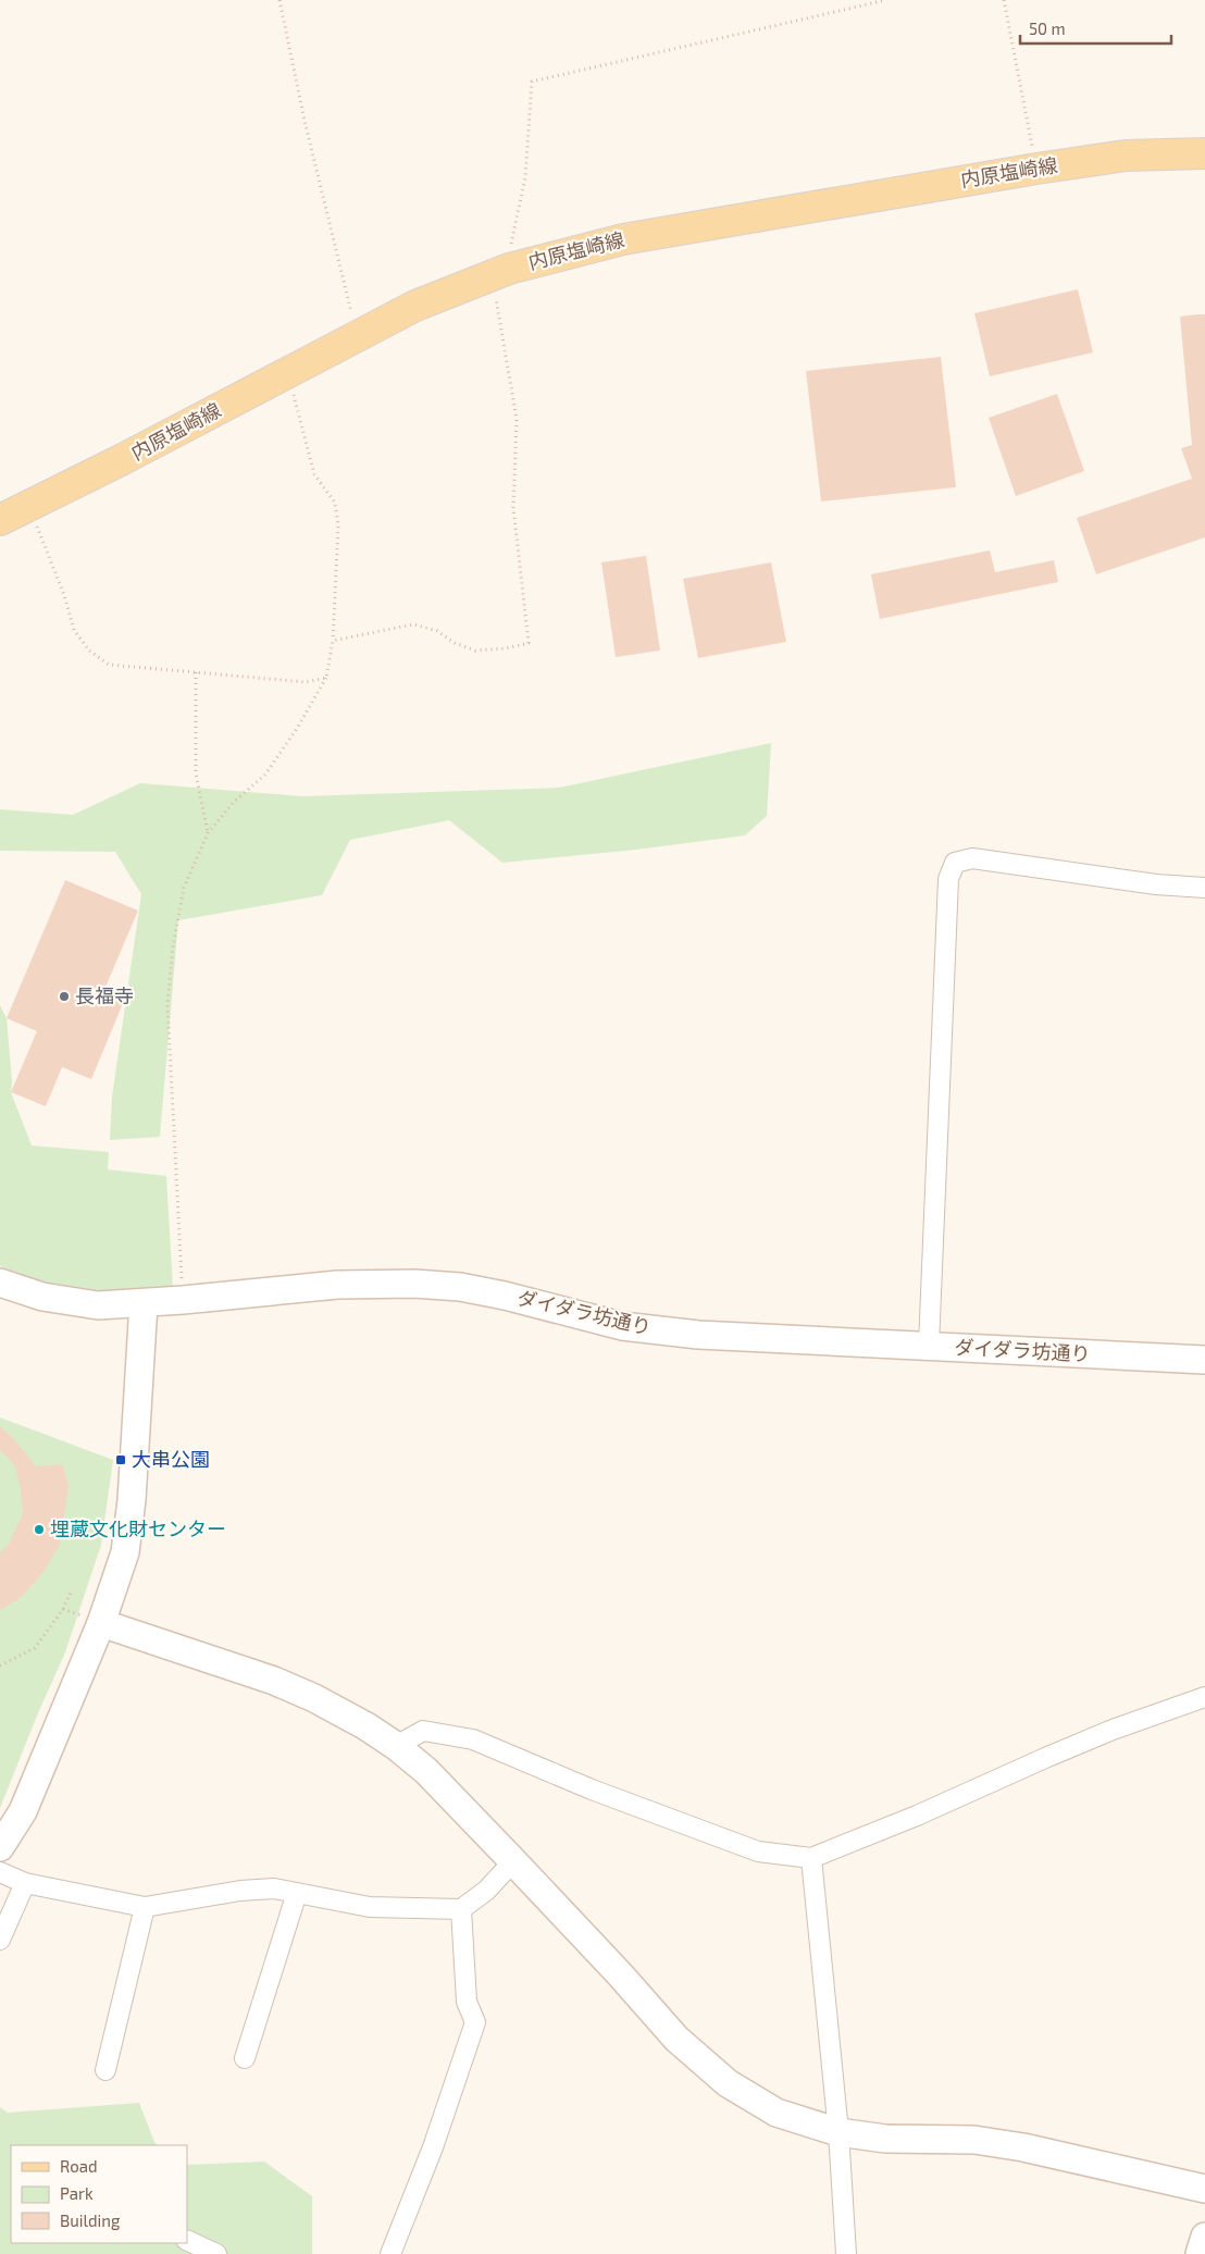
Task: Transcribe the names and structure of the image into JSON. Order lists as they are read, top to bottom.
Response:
{
  "streets": {
    "main road": ["内原塩崎線"],
    "street": ["ダイダラ坊通り"]
  },
  "places": {
    "other": ["長福寺", "埋蔵文化財センター"],
    "transit": ["大串公園"]
  },
  "legend": ["Road", "Park", "Building"],
  "scale_bar": "50 m"
}
